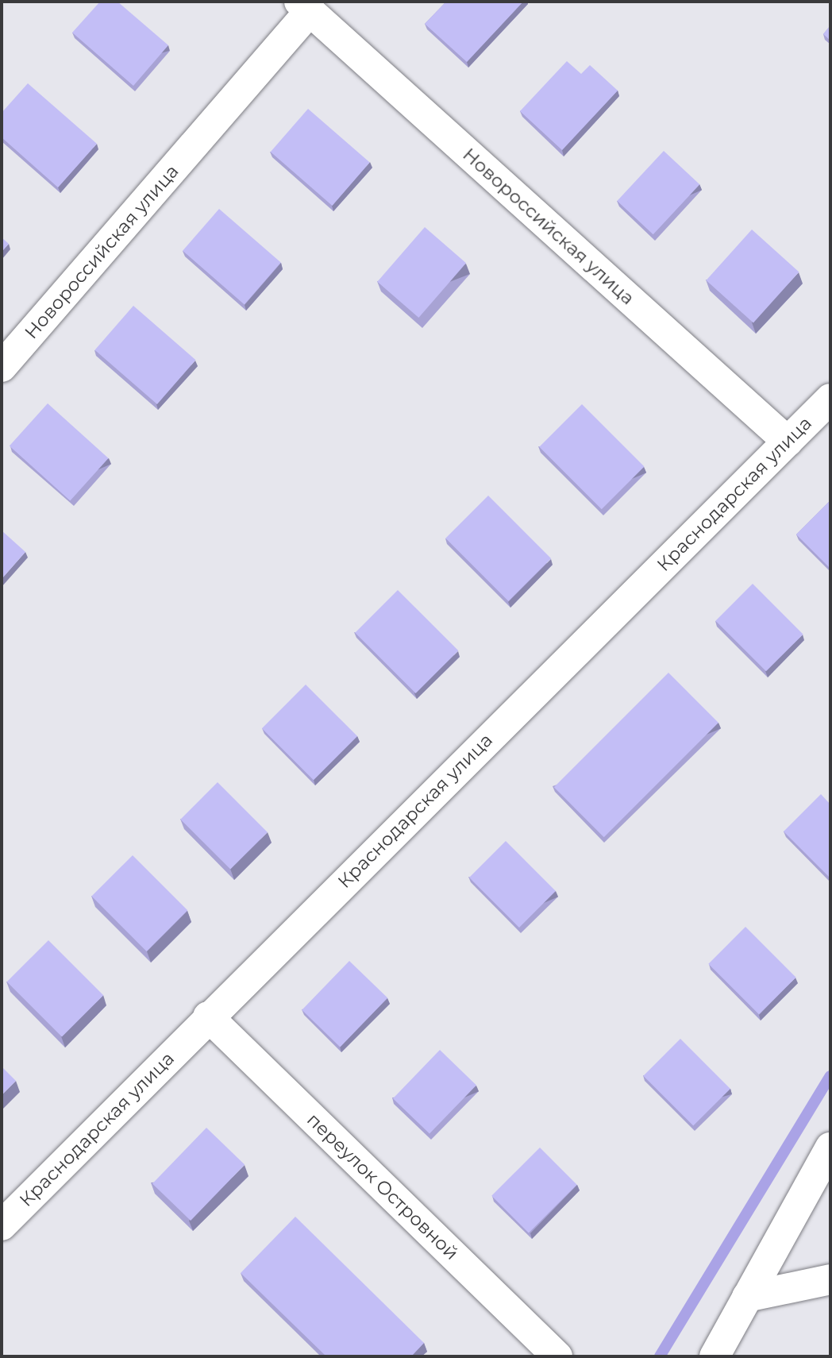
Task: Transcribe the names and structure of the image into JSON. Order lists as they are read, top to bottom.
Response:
{
  "streets": {
    "street": ["Новороссийская улица", "Краснодарская улица", "переулок Островной"]
  },
  "crossings": [
    ["Новороссийская улица", "Краснодарская улица"],
    ["Краснодарская улица", "переулок Островной"]
  ]
}
